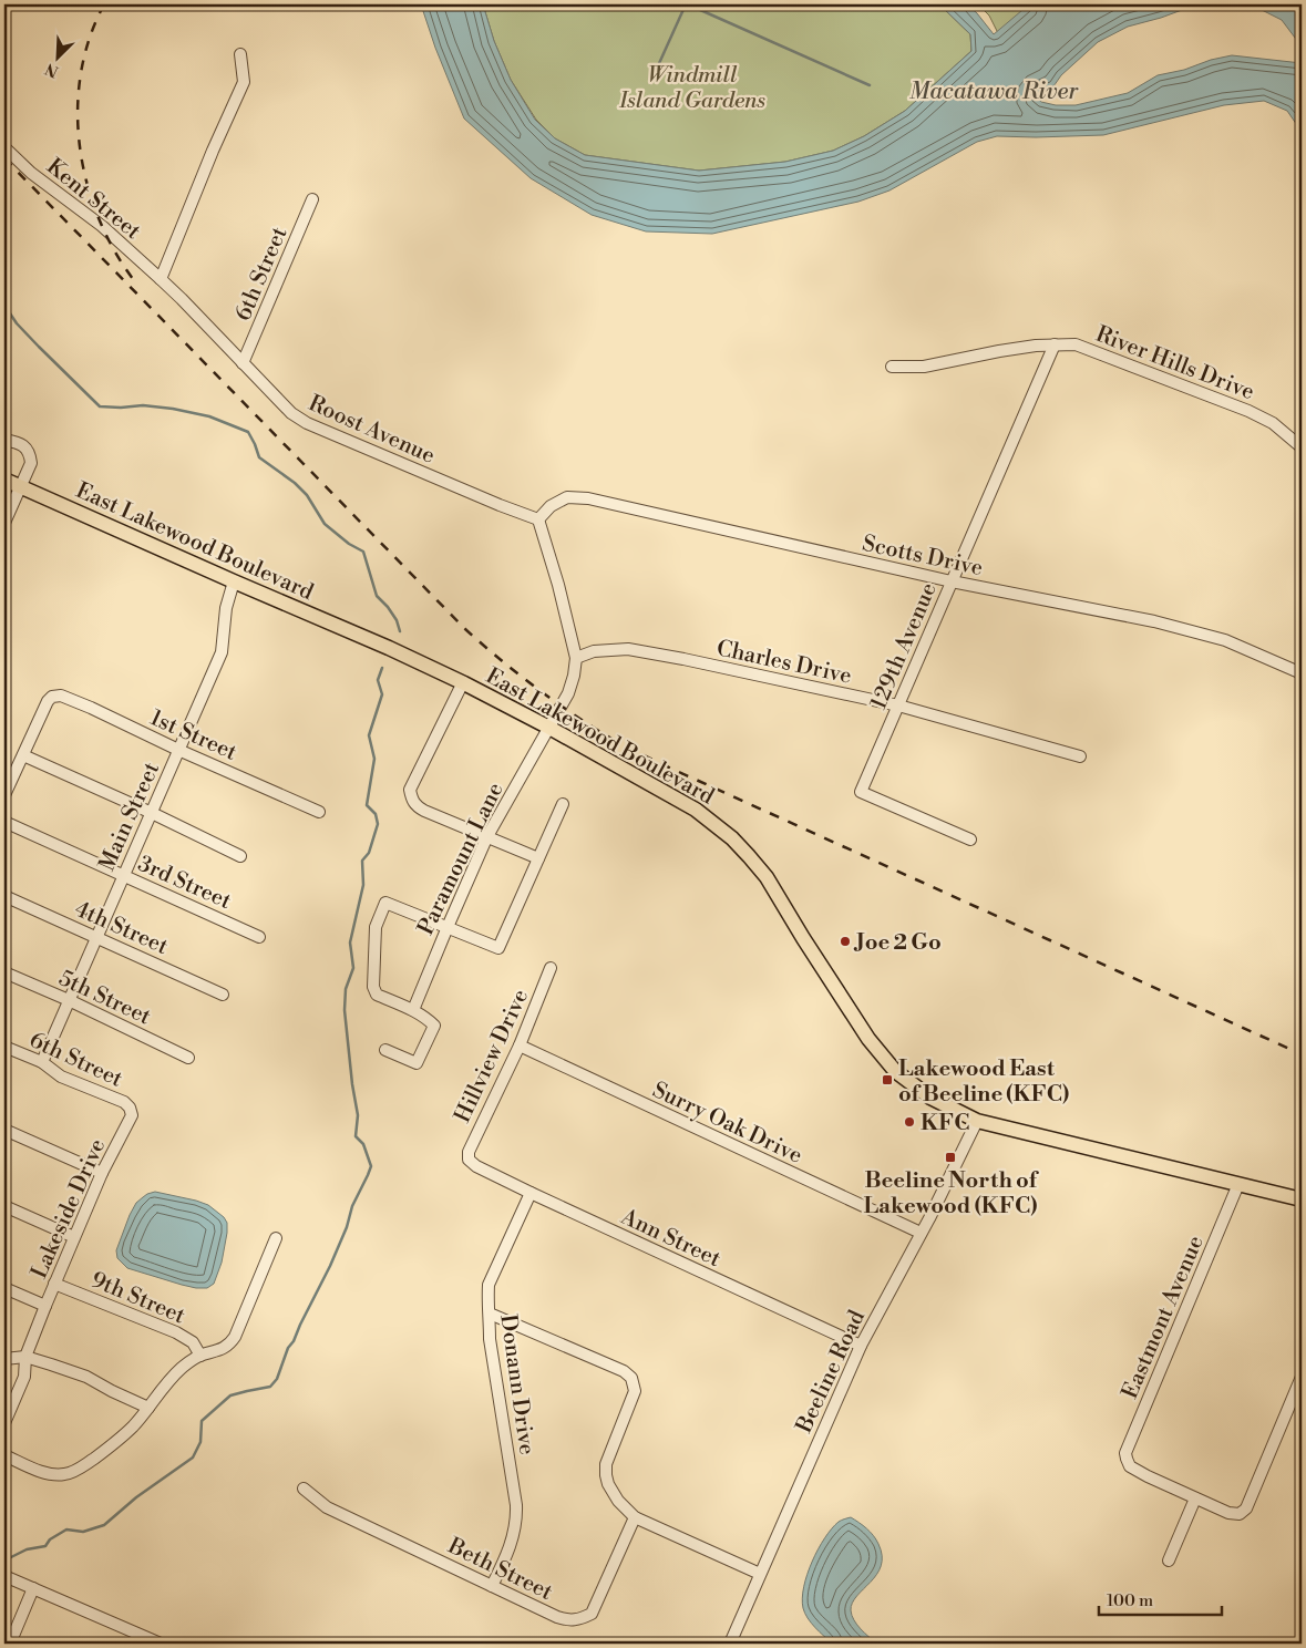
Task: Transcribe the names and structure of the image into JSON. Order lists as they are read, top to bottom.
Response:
{
  "streets": {
    "main road": ["East Lakewood Boulevard"],
    "street": [
      "Kent Street",
      "6th Street",
      "River Hills Drive",
      "Roost Avenue",
      "Scotts Drive",
      "129th Avenue",
      "Charles Drive",
      "1st Street",
      "Main Street",
      "Paramount Lane",
      "3rd Street",
      "4th Street",
      "5th Street",
      "Hillview Drive",
      "Surry Oak Drive",
      "Lakeside Drive",
      "Ann Street",
      "9th Street",
      "Eastmont Avenue",
      "Beeline Road",
      "Donann Drive",
      "Beth Street"
    ]
  },
  "crossings": [
    ["Kent Street", "Roost Avenue"],
    ["6th Street", "Roost Avenue"],
    ["6th Street", "Main Street"],
    ["6th Street", "Lakeside Drive"],
    ["River Hills Drive", "129th Avenue"],
    ["Roost Avenue", "Scotts Drive"],
    ["East Lakewood Boulevard", "Main Street"],
    ["East Lakewood Boulevard", "Paramount Lane"],
    ["East Lakewood Boulevard", "Eastmont Avenue"],
    ["East Lakewood Boulevard", "Beeline Road"],
    ["Scotts Drive", "129th Avenue"],
    ["129th Avenue", "Charles Drive"],
    ["1st Street", "Main Street"],
    ["Main Street", "3rd Street"],
    ["Main Street", "4th Street"],
    ["Main Street", "5th Street"],
    ["Hillview Drive", "Surry Oak Drive"],
    ["Hillview Drive", "Ann Street"],
    ["Surry Oak Drive", "Beeline Road"],
    ["Lakeside Drive", "9th Street"],
    ["Ann Street", "Beeline Road"],
    ["Ann Street", "Donann Drive"],
    ["Donann Drive", "Beth Street"]
  ],
  "water": ["Macatawa River"],
  "parks": ["Windmill Island Gardens"],
  "places": {
    "other": ["Joe 2 Go", "KFC"],
    "transit": ["Lakewood East of Beeline (KFC)", "Beeline North of Lakewood (KFC)"]
  },
  "scale_bar": "100 m",
  "north": "bottom left"
}
